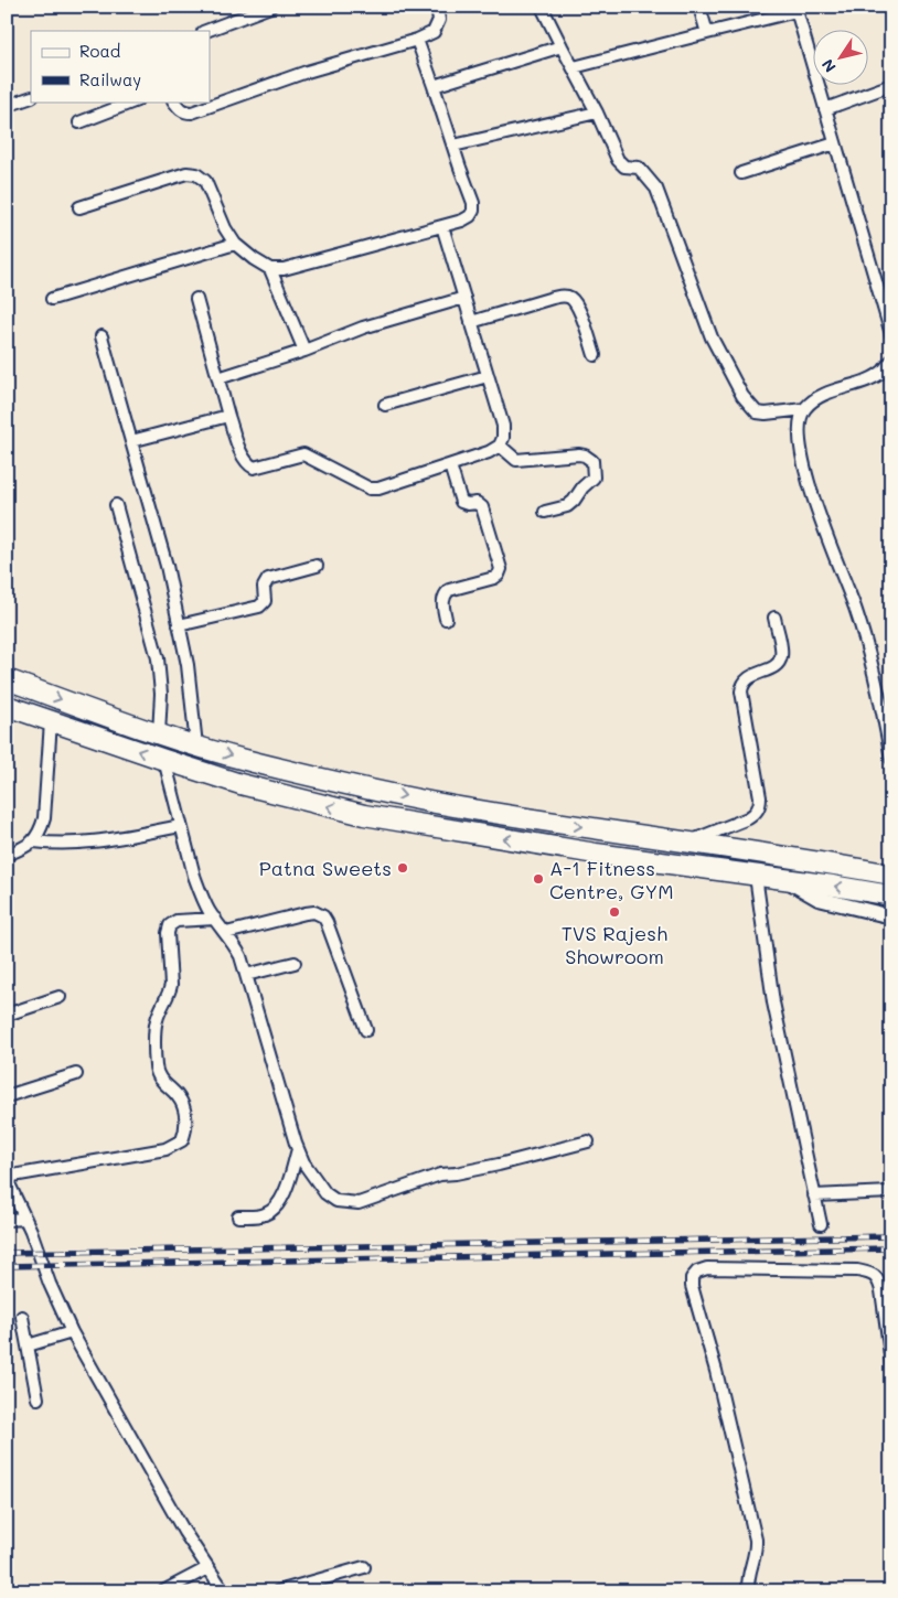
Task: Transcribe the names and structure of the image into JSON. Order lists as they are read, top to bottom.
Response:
{
  "places": ["Patna Sweets", "A-1 Fitness Centre, GYM", "TVS Rajesh Showroom"],
  "legend": ["Road", "Railway"],
  "north": "bottom left"
}
